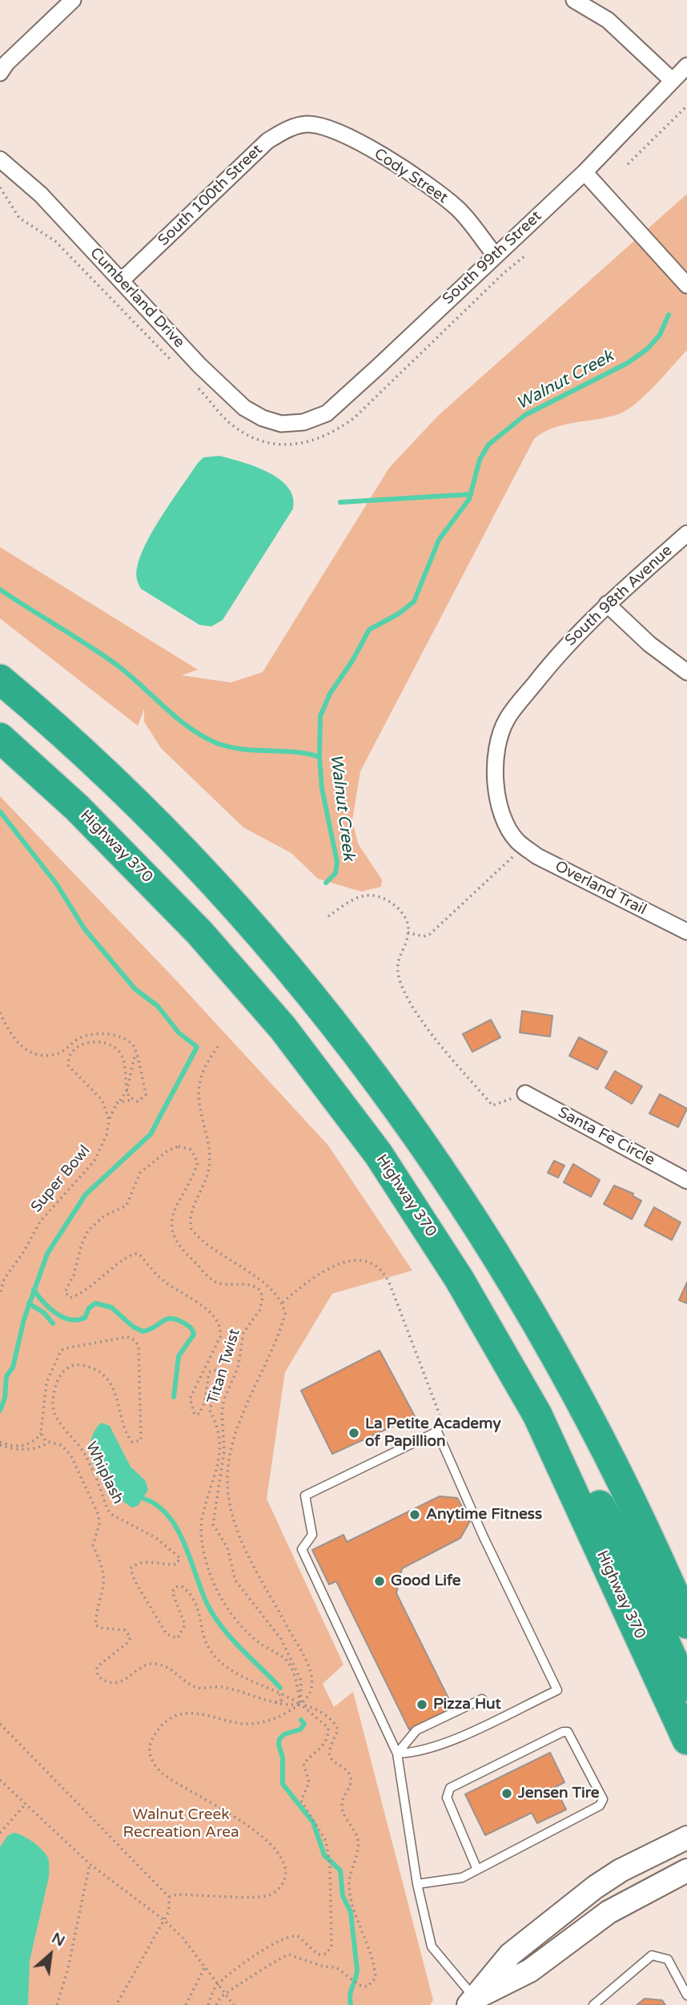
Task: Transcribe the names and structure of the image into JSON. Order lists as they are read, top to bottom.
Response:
{
  "streets": {
    "highway": ["Highway 370"],
    "street": [
      "Cody Street",
      "South 100th Street",
      "South 99th Street",
      "Cumberland Drive",
      "South 98th Avenue",
      "Overland Trail",
      "Santa Fe Circle"
    ],
    "path": ["Super Bowl", "Titan Twist", "Whiplash"]
  },
  "crossings": [
    ["Cody Street", "South 100th Street"],
    ["Cody Street", "South 99th Street"],
    ["South 100th Street", "Cumberland Drive"],
    ["South 99th Street", "Cumberland Drive"],
    ["South 98th Avenue", "Overland Trail"],
    ["Titan Twist", "Whiplash"]
  ],
  "water": ["Walnut Creek"],
  "parks": ["Walnut Creek Recreation Area"],
  "places": [
    "La Petite Academy of Papillion",
    "Anytime Fitness",
    "Good Life",
    "Pizza Hut",
    "Jensen Tire"
  ],
  "north": "top right"
}
